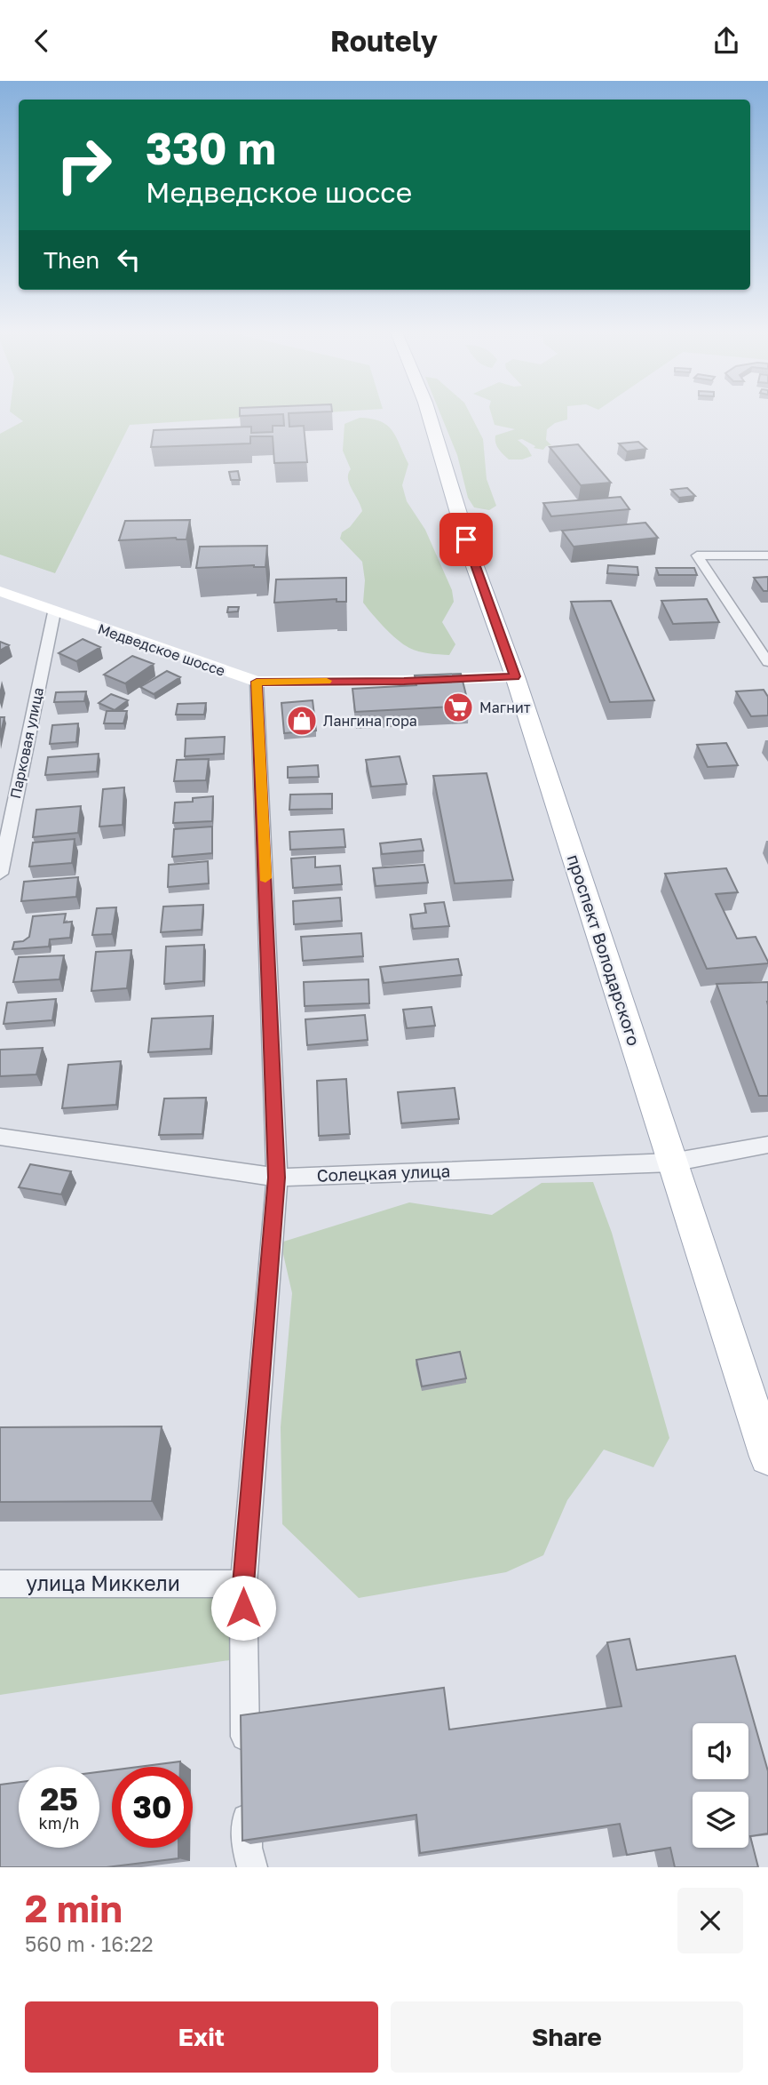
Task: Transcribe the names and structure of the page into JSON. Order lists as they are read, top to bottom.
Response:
{
  "streets": {
    "main road": ["Медведское шоссе", "проспект Володарского"],
    "street": ["Парковая улица", "Солецкая улица", "улица Миккели"]
  },
  "crossings": [
    ["Медведское шоссе", "Парковая улица"],
    ["Медведское шоссе", "проспект Володарского"],
    ["проспект Володарского", "Солецкая улица"]
  ],
  "places": {
    "supermarket": ["Магнит"],
    "shop": ["Лангина гора"]
  },
  "page": {
    "header": "Routely",
    "turn": ["330 m", "Медведское шоссе"],
    "then": "Then",
    "speed": "25 km/h",
    "limit": "30",
    "heading": ["2 min", "560 m · 16:22"],
    "buttons": ["Exit", "Share"]
  }
}
